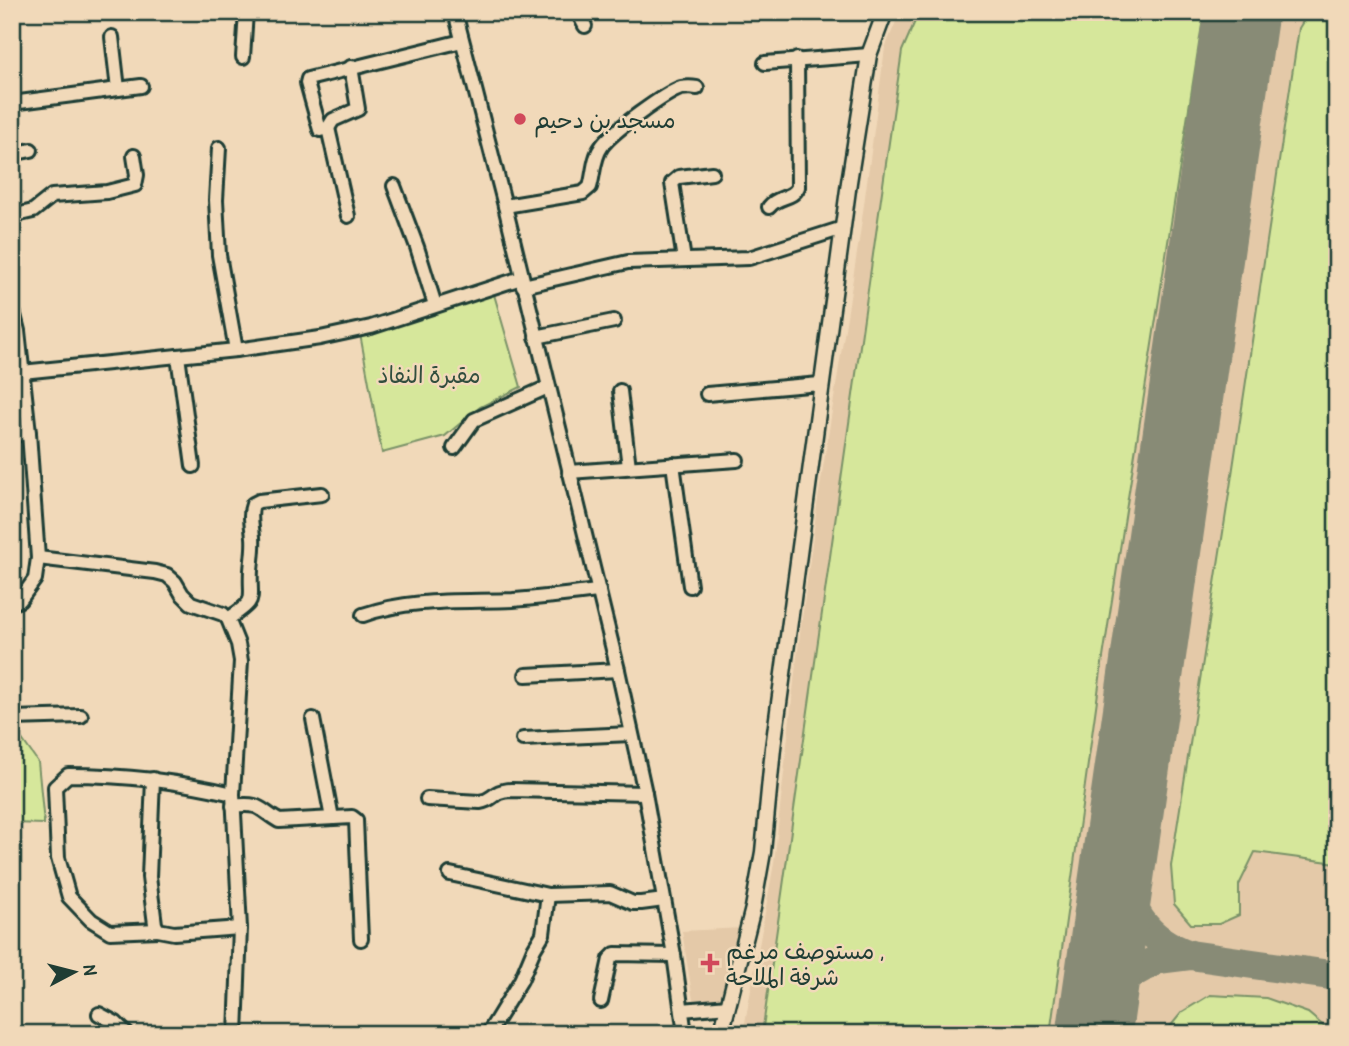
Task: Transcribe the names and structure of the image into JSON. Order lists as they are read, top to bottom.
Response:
{
  "parks": ["مقبرة النفاذ"],
  "places": {
    "other": ["مسجد بن دحيم"],
    "health": ["مستوصف مرغم , شرفة الملاحة"]
  },
  "north": "right"
}
